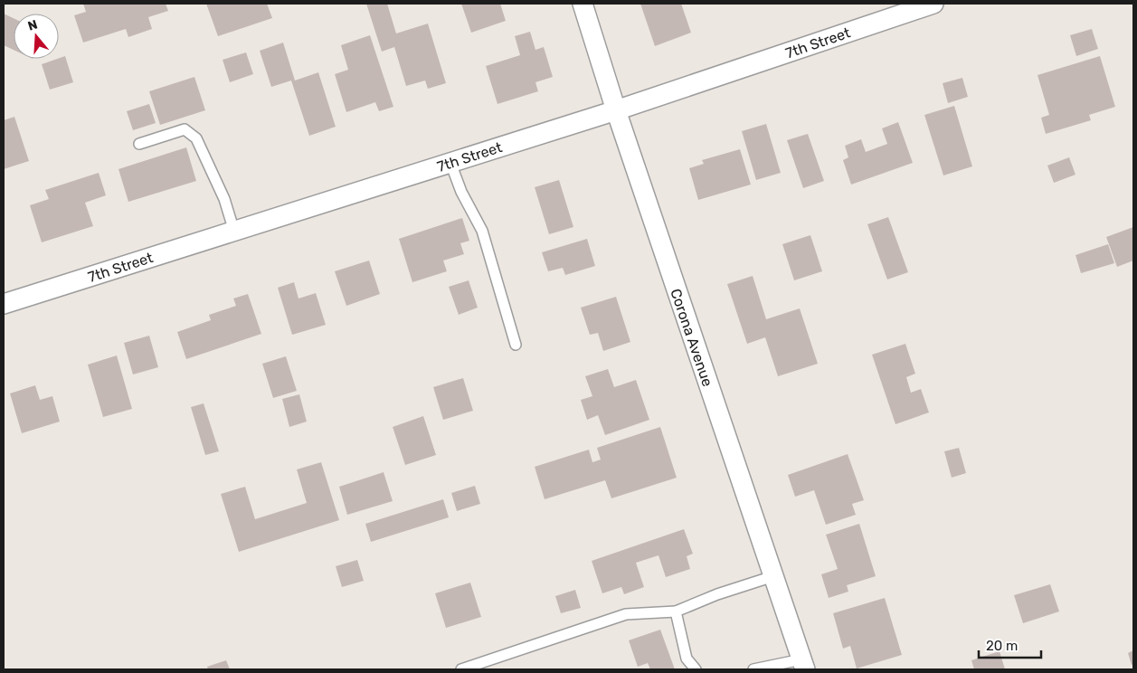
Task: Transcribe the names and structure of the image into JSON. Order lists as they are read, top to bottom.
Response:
{
  "streets": {
    "street": ["7th Street", "Corona Avenue"]
  },
  "crossings": [
    ["7th Street", "Corona Avenue"]
  ],
  "scale_bar": "20 m",
  "north": "top"
}
